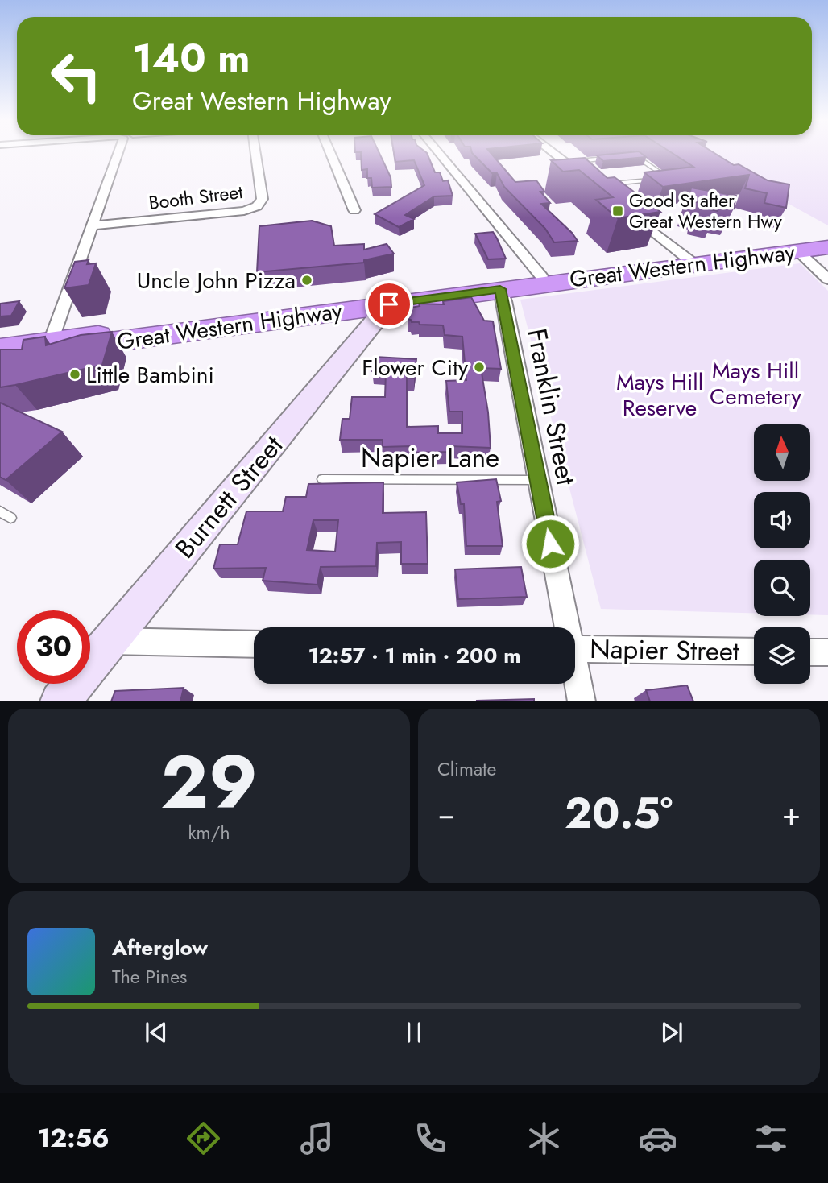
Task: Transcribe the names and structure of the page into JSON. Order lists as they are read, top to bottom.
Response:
{
  "streets": {
    "highway": ["Great Western Highway"],
    "main road": ["Burnett Street"],
    "street": ["Booth Street", "Franklin Street", "Napier Street"],
    "lane": ["Napier Lane"]
  },
  "crossings": [
    ["Great Western Highway", "Franklin Street"],
    ["Great Western Highway", "Burnett Street"],
    ["Franklin Street", "Napier Lane"]
  ],
  "parks": ["Mays Hill Cemetery", "Mays Hill Reserve"],
  "places": {
    "transit": ["Good St after Great Western Hwy"],
    "other": ["Uncle John Pizza", "Flower City", "Little Bambini"]
  },
  "north": "top",
  "page": {
    "turn": ["140 m", "Great Western Highway"],
    "limit": "30",
    "trip": "12:57 · 1 min · 200 m",
    "tile": [
      ["29", "km/h"],
      "Climate"
    ],
    "heat": ["−", "20.5°", "+"],
    "song": ["Afterglow", "The Pines"],
    "tabs": "12:56"
  }
}
